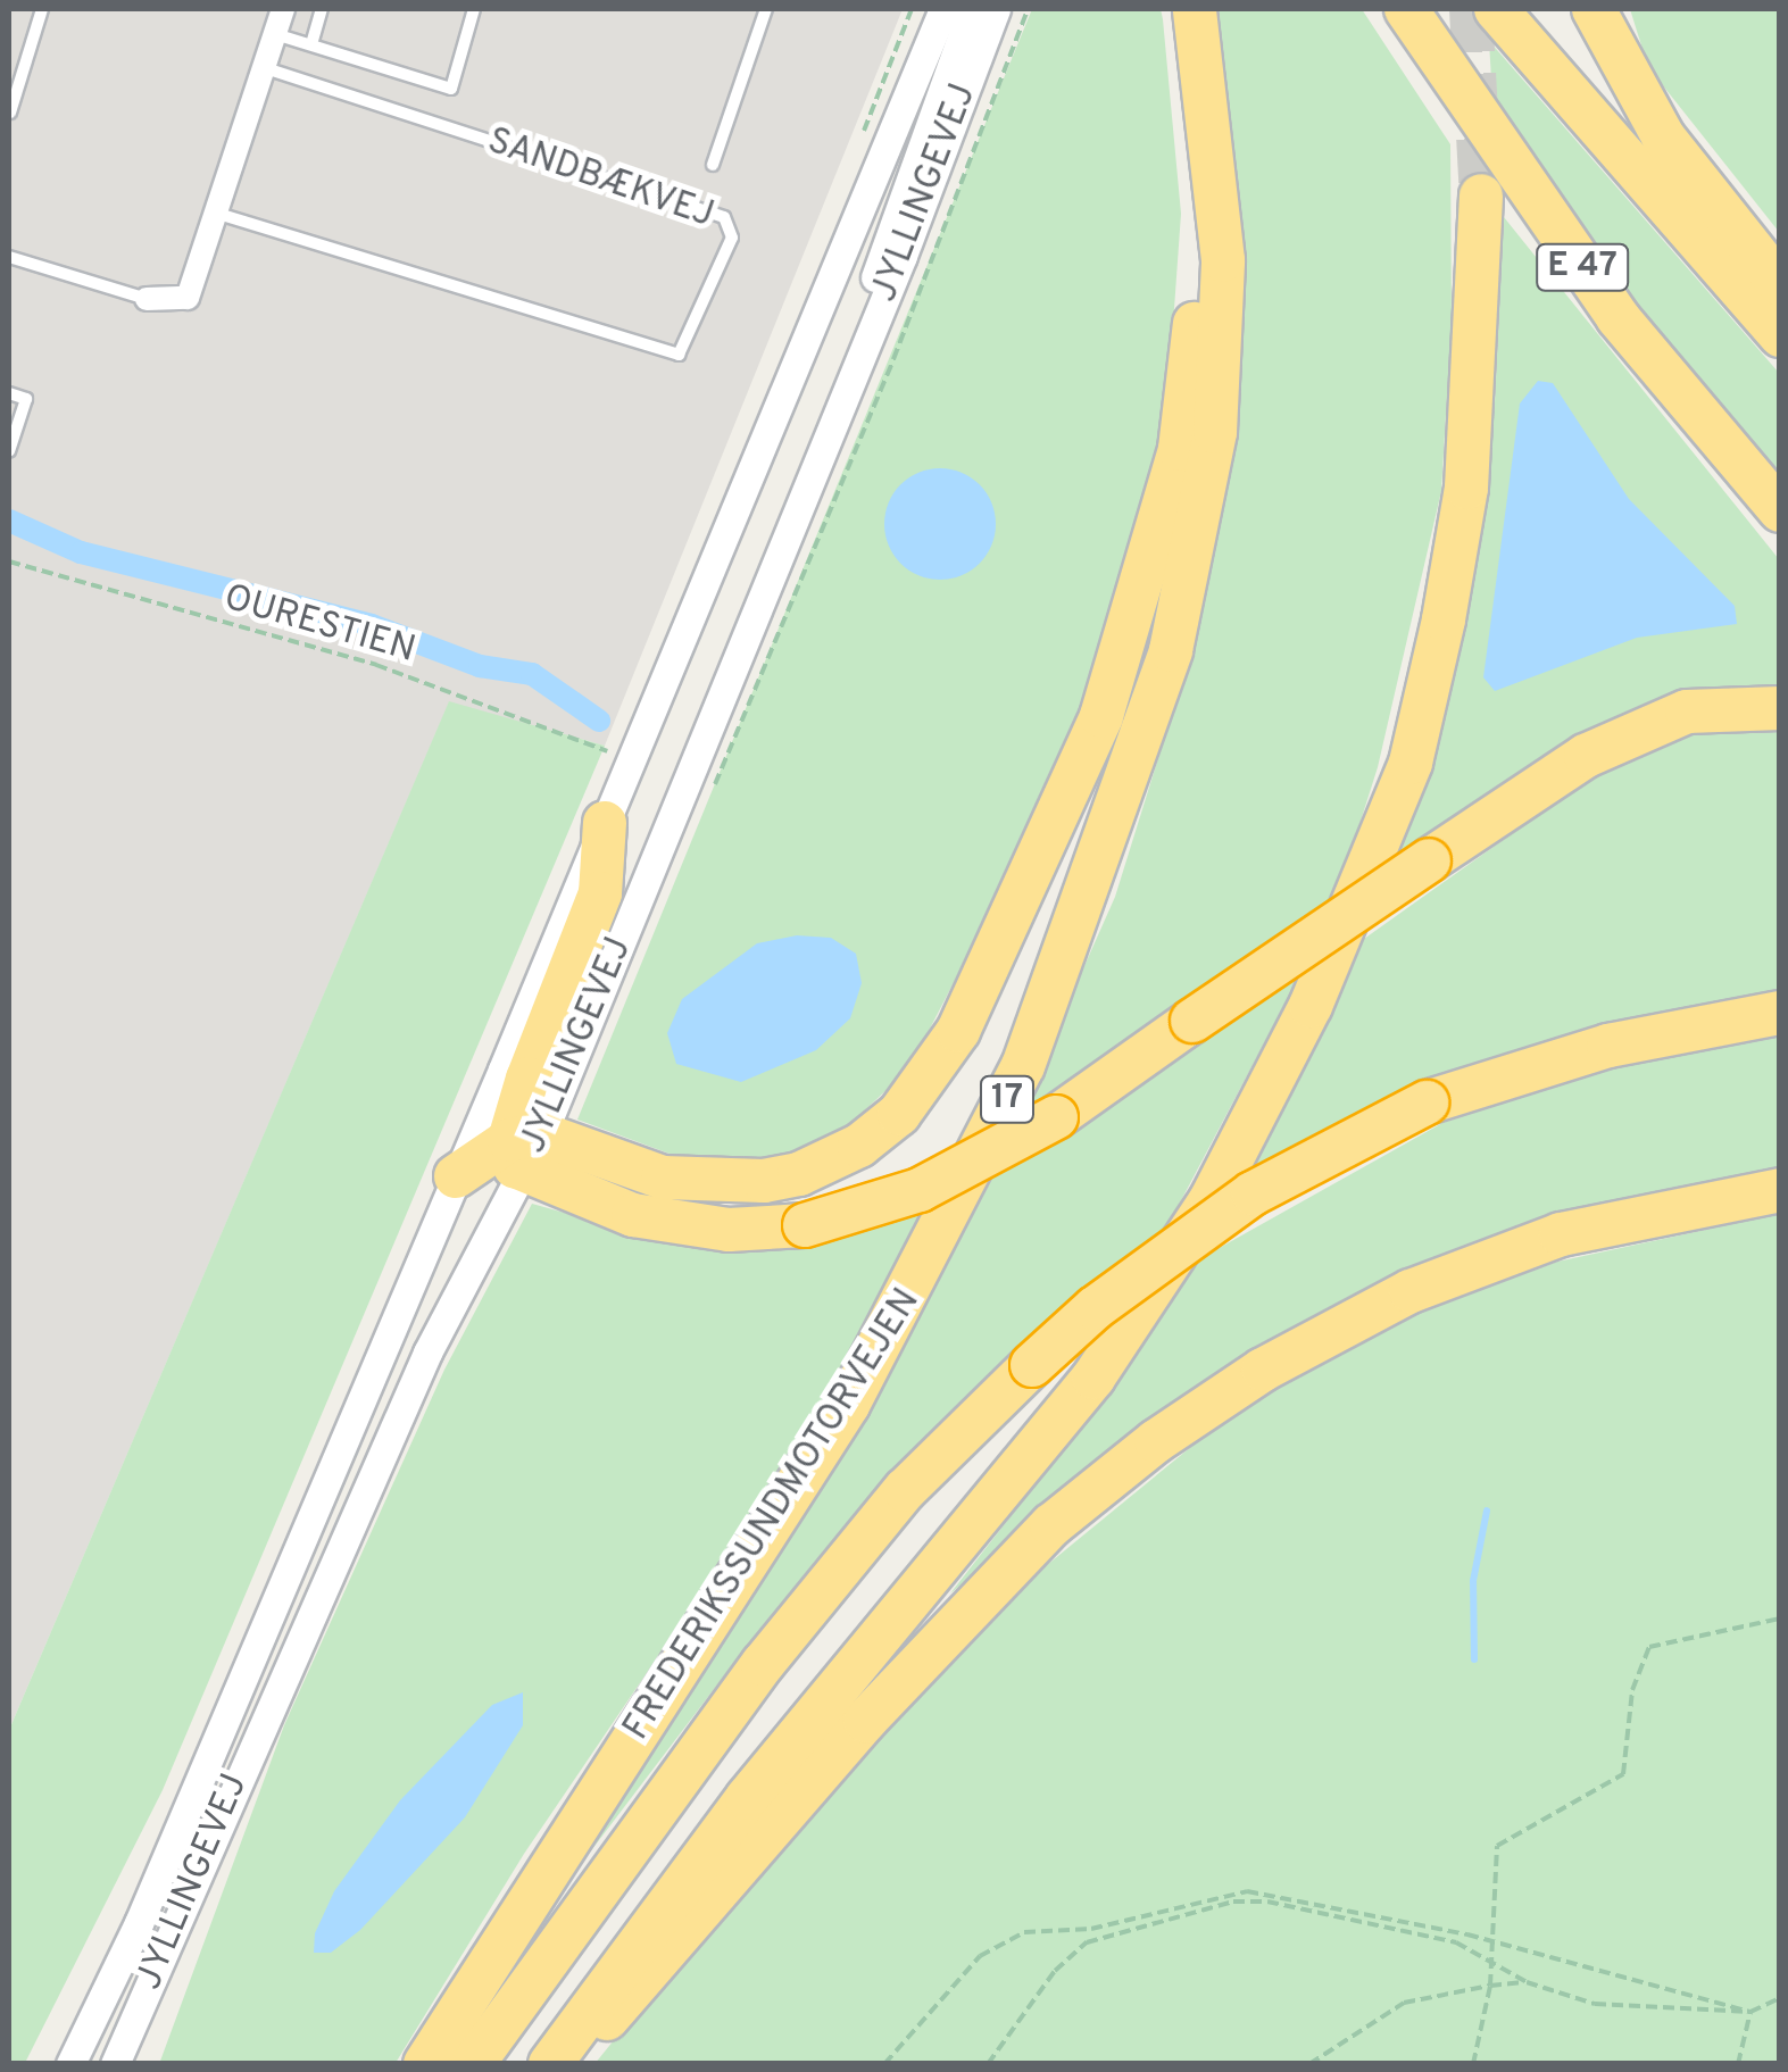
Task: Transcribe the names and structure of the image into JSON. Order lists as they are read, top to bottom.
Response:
{
  "streets": {
    "highway": ["E 47", "17", "FREDERIKSSUNDMOTORVEJEN"],
    "street": ["JYLLINGEVEJ"],
    "lane": ["SANDBÆKVEJ"],
    "path": ["OURESTIEN"]
  }
}
